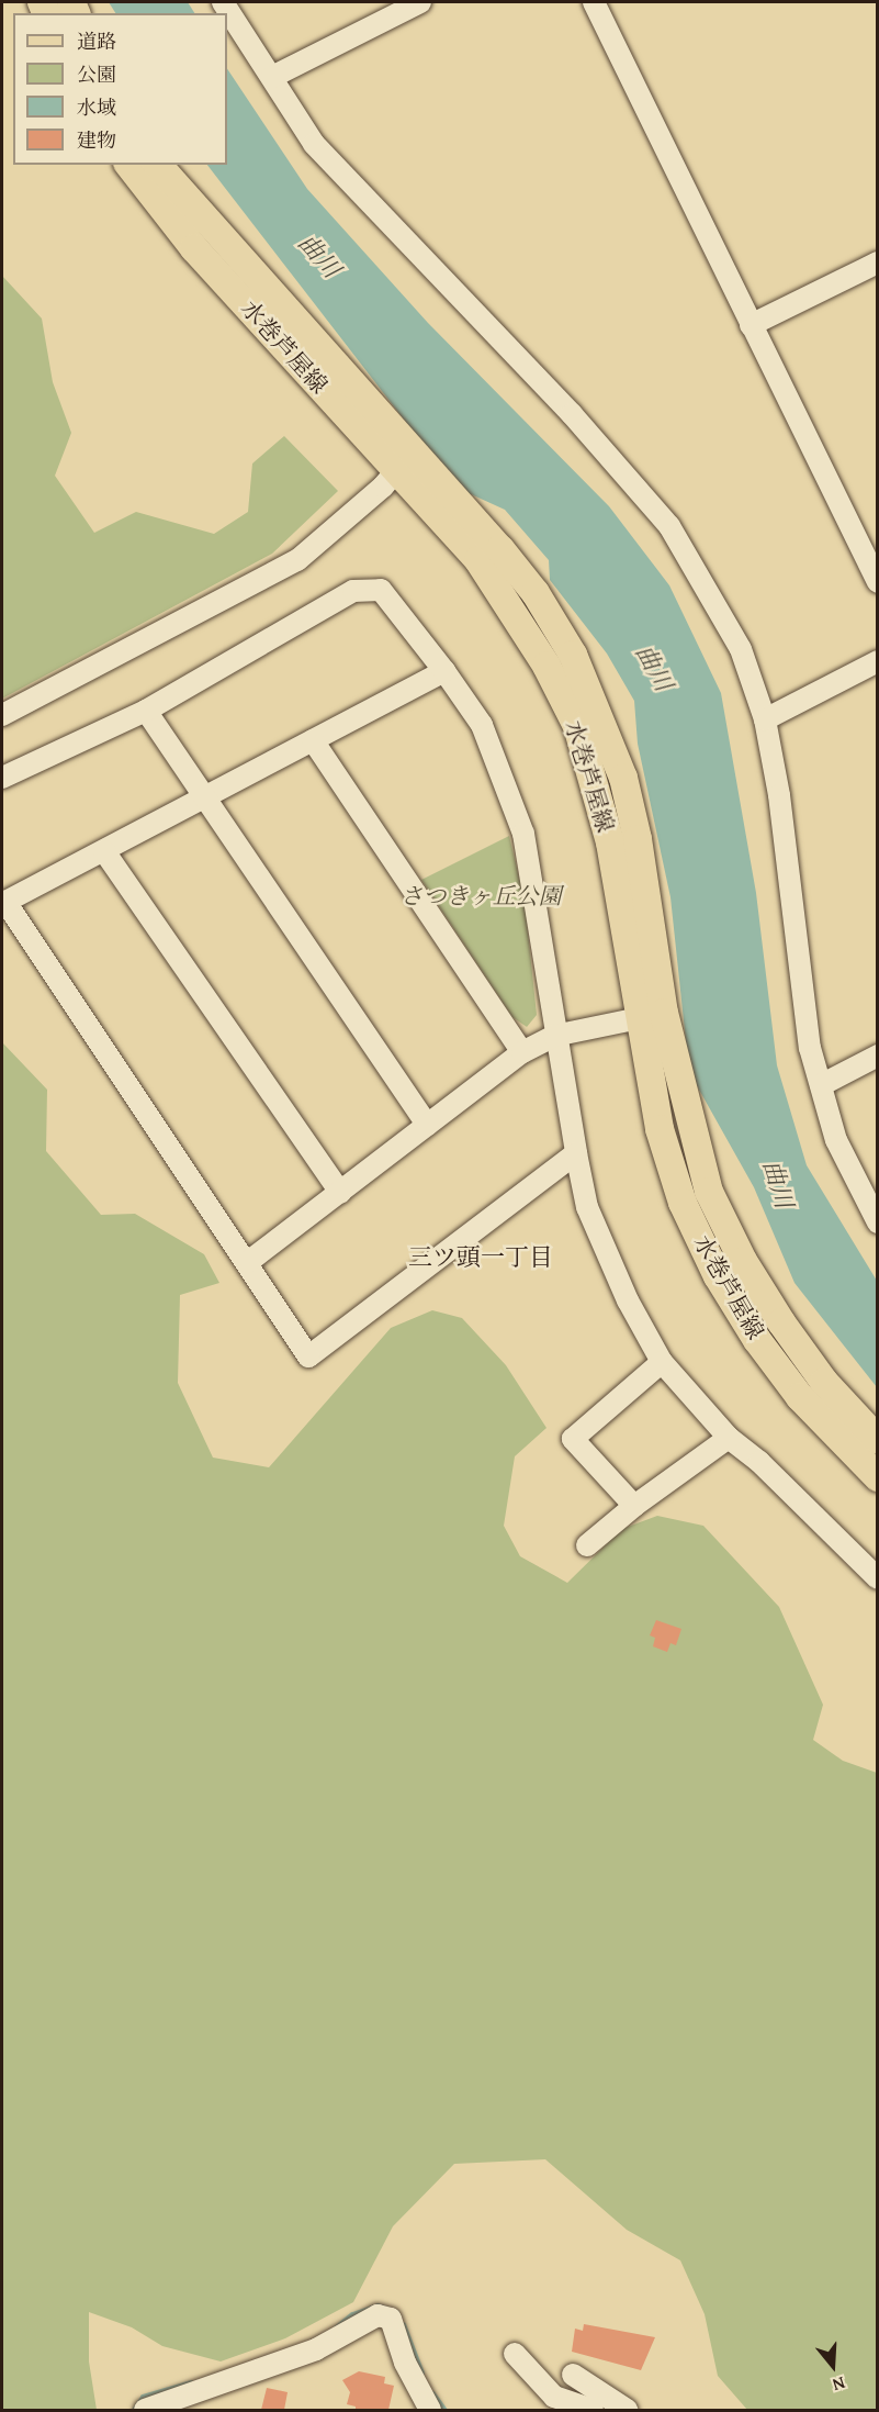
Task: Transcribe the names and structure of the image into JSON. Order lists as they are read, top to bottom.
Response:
{
  "streets": {
    "main road": ["水巻芦屋線"]
  },
  "districts": ["三ツ頭一丁目"],
  "water": ["曲川"],
  "parks": ["さつきヶ丘公園"],
  "legend": [
    "道路",
    "公園",
    "水域",
    "建物"
  ],
  "north": "bottom"
}
